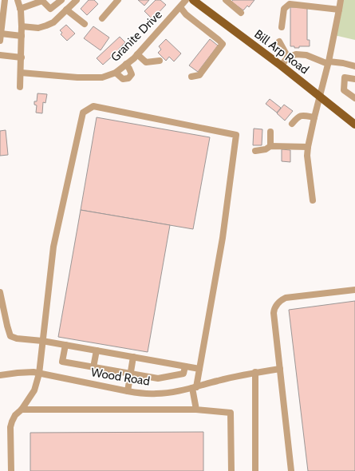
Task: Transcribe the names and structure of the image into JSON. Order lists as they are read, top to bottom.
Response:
{
  "streets": {
    "main road": ["Bill Arp Road"],
    "street": ["Granite Drive", "Wood Road"]
  }
}
